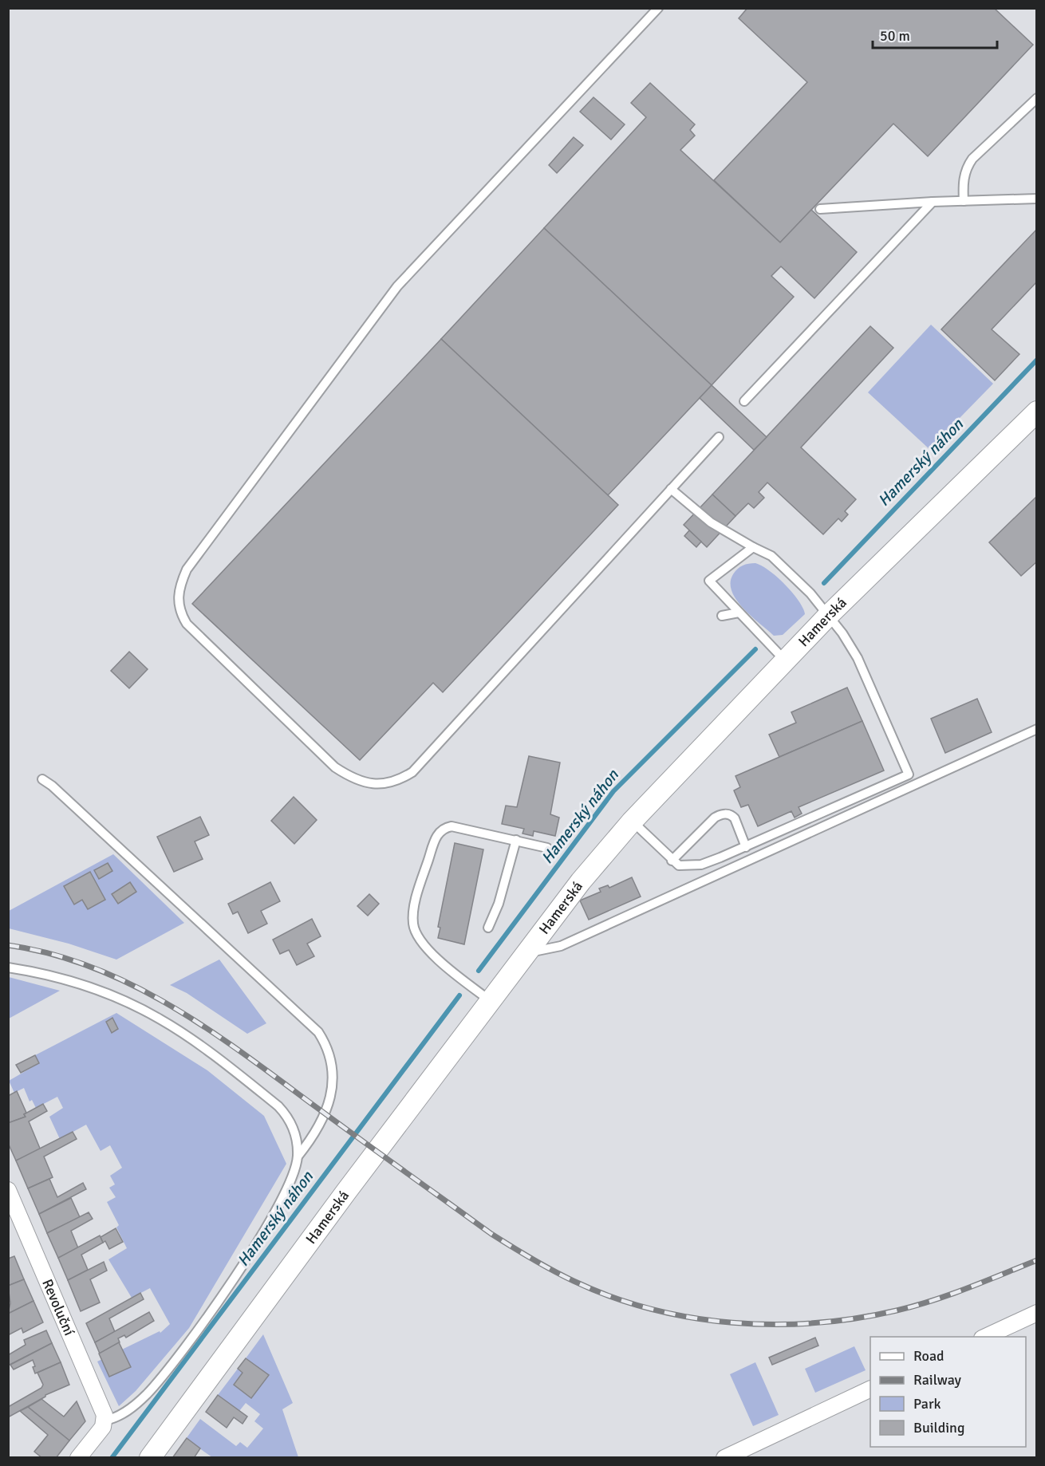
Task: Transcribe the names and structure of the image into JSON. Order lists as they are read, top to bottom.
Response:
{
  "streets": {
    "street": ["Hamerská", "Revoluční"]
  },
  "water": ["Hamerský náhon"],
  "legend": [
    "Road",
    "Railway",
    "Park",
    "Building"
  ],
  "scale_bar": "50 m"
}
